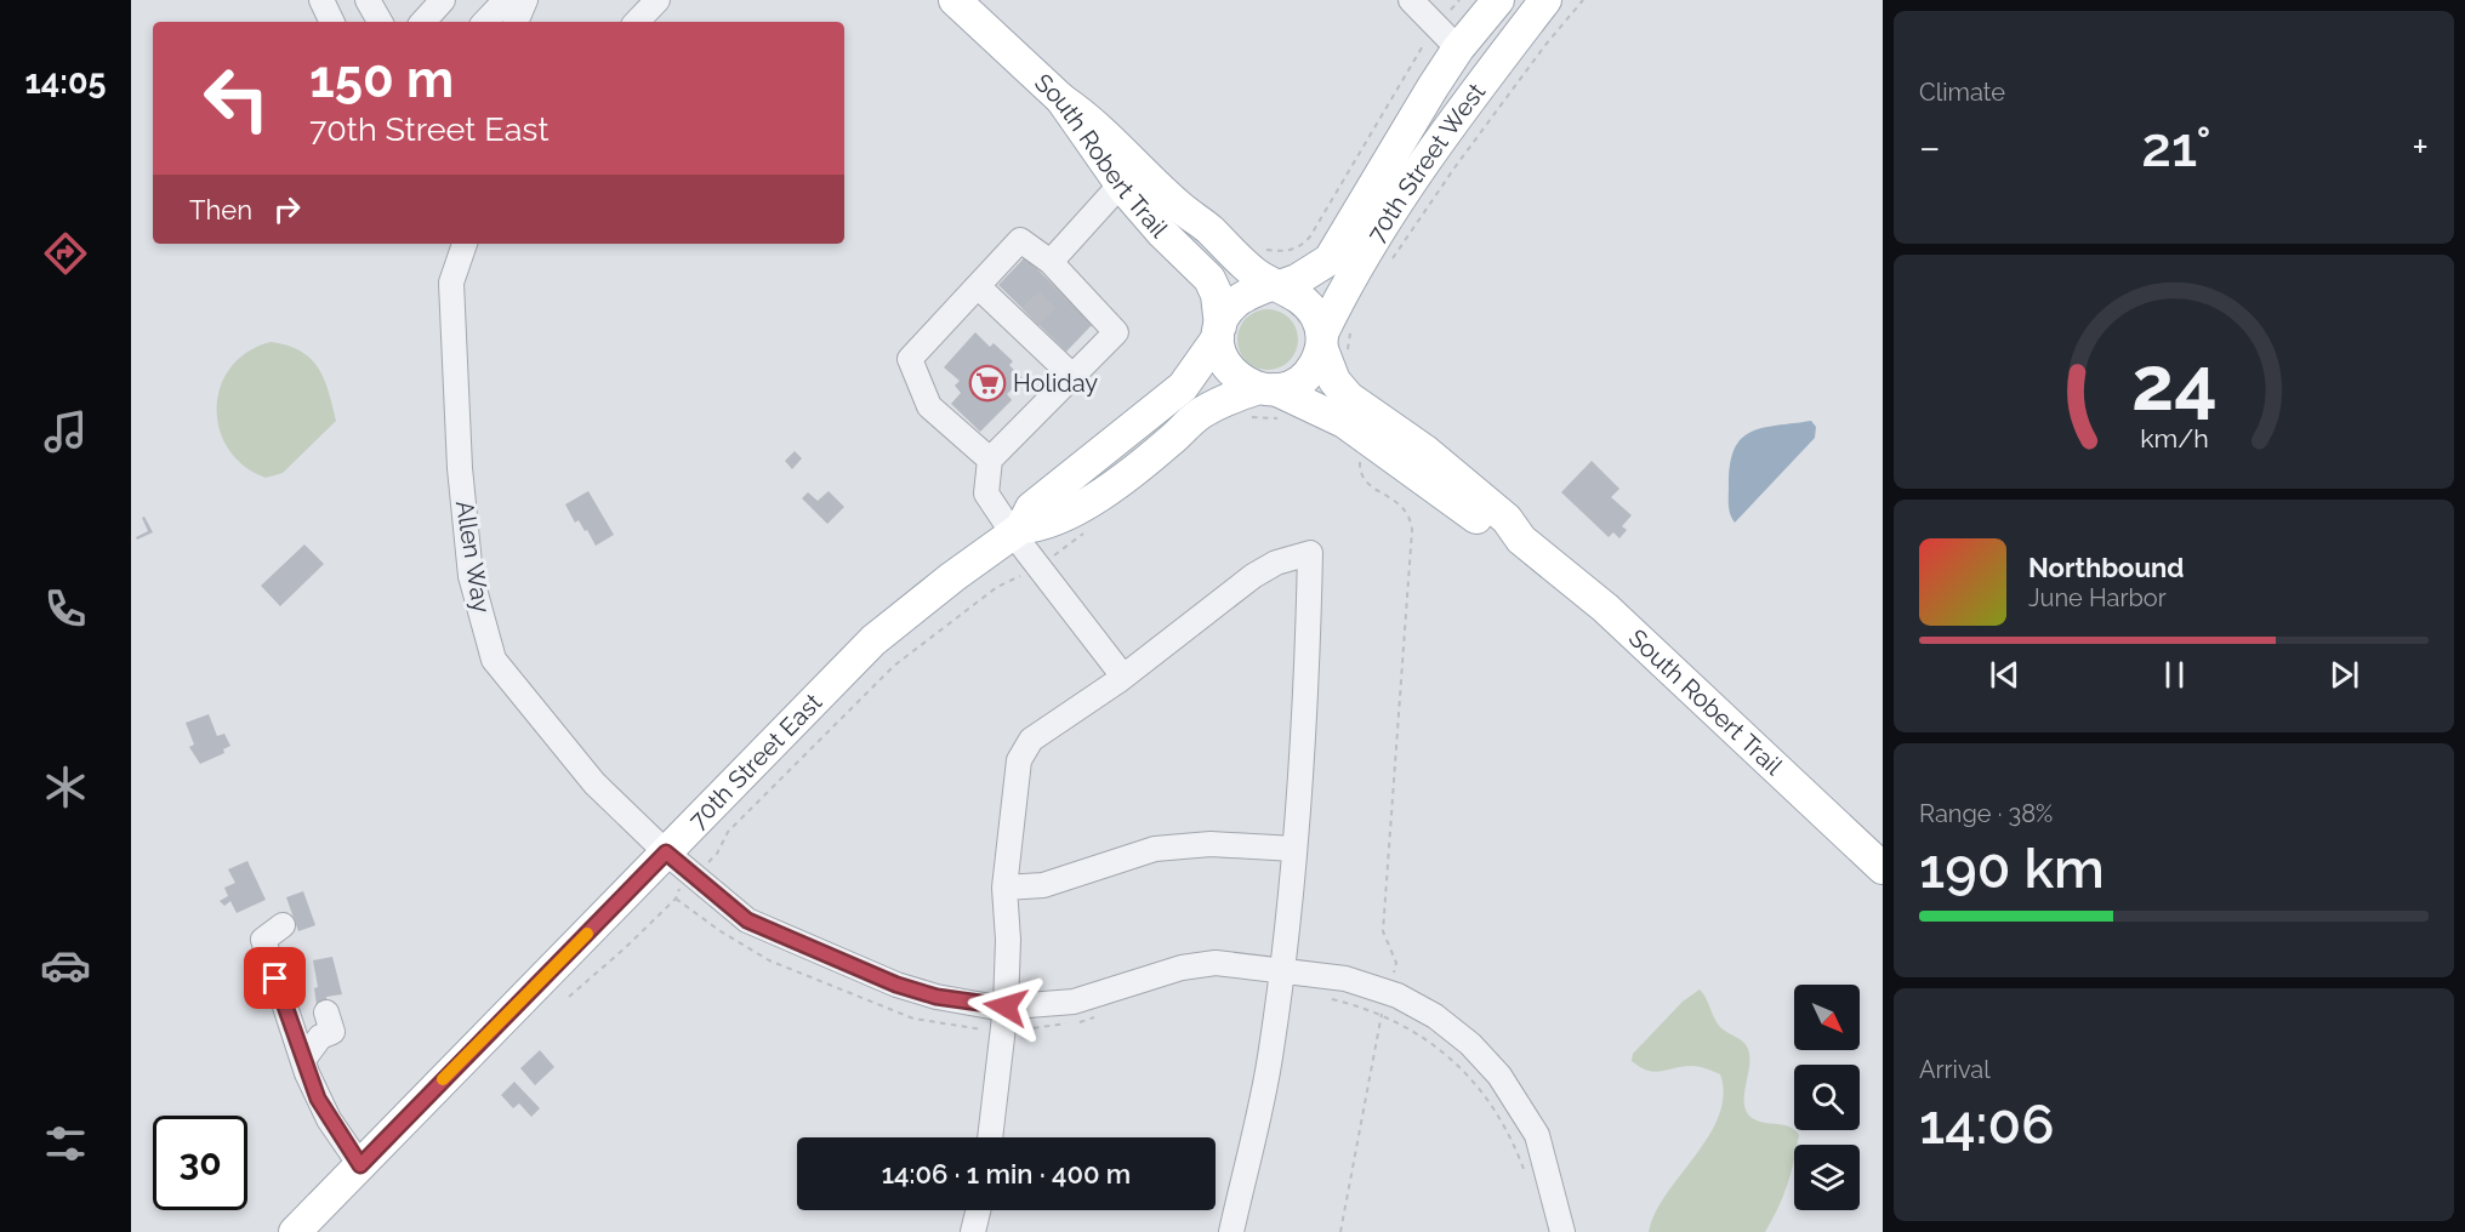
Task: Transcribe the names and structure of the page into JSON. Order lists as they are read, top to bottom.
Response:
{
  "streets": {
    "main road": ["South Robert Trail", "70th Street West", "70th Street East"],
    "street": ["Allen Way"]
  },
  "crossings": [
    ["South Robert Trail", "70th Street West"],
    ["South Robert Trail", "70th Street East"],
    ["70th Street West", "70th Street East"],
    ["Allen Way", "70th Street East"]
  ],
  "places": {
    "supermarket": ["Holiday"]
  },
  "north": "bottom right",
  "page": {
    "tabs": "14:05",
    "tile": [
      "Climate",
      ["Range · 38%", "190 km"],
      ["Arrival", "14:06"]
    ],
    "turn": ["150 m", "70th Street East"],
    "heat": ["−", "21°", "+"],
    "then": "Then",
    "song": ["Northbound", "June Harbor"],
    "limit": "30",
    "trip": "14:06 · 1 min · 400 m",
    "gauge": ["24", "km/h"]
  }
}
